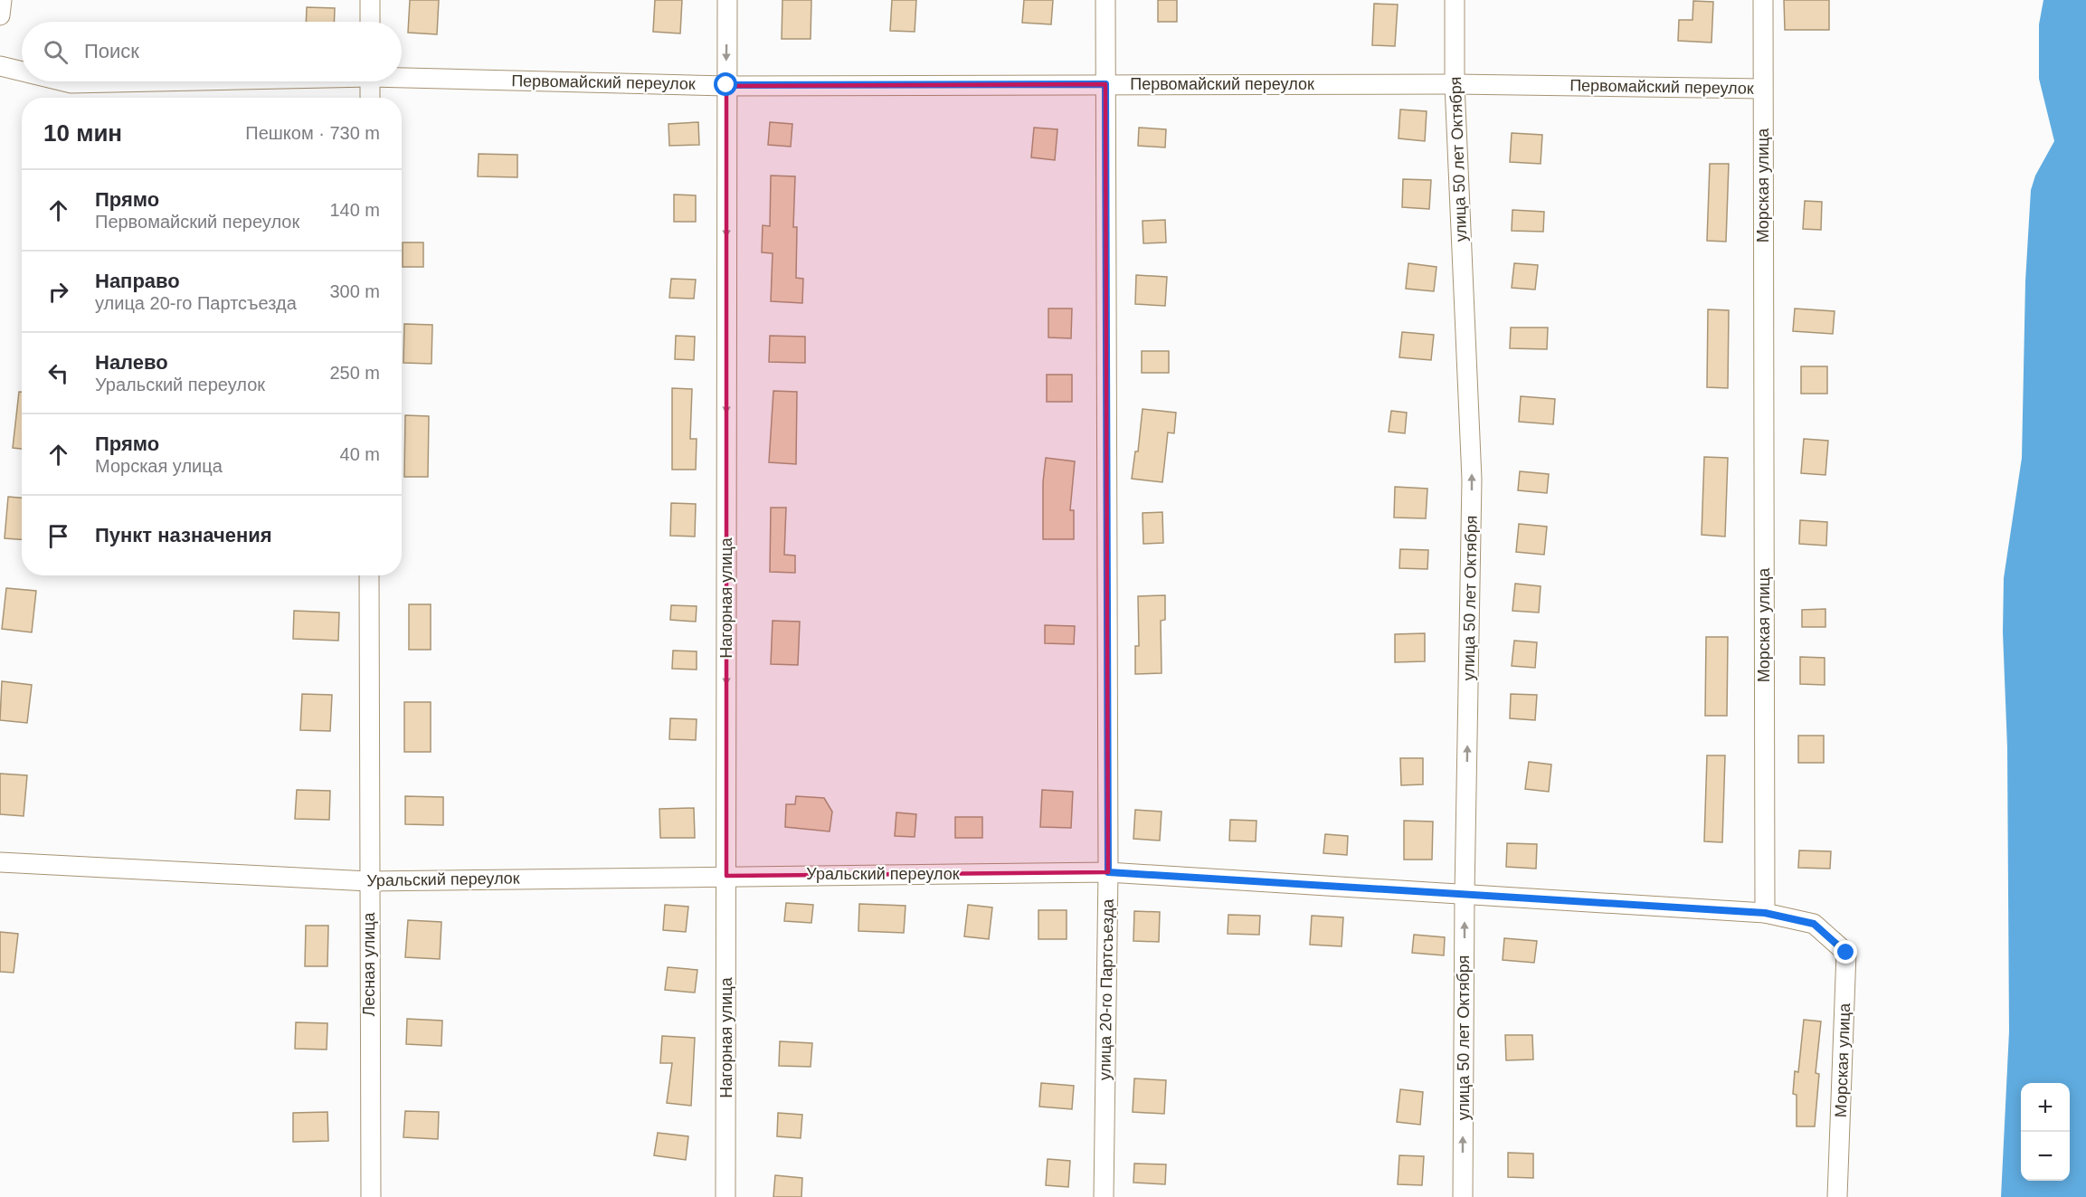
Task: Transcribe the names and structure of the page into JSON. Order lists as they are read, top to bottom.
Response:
{
  "streets": {
    "street": [
      "Первомайский переулок",
      "улица 50 лет Октября",
      "Морская улица",
      "Нагорная улица",
      "Уральский переулок",
      "Лесная улица",
      "улица 20-го Партсъезда"
    ]
  },
  "crossings": [
    ["Первомайский переулок", "улица 50 лет Октября"],
    ["Первомайский переулок", "Морская улица"],
    ["Первомайский переулок", "Нагорная улица"],
    ["Первомайский переулок", "улица 20-го Партсъезда"],
    ["улица 50 лет Октября", "Уральский переулок"],
    ["Морская улица", "Уральский переулок"],
    ["Нагорная улица", "Уральский переулок"],
    ["Уральский переулок", "Лесная улица"],
    ["Уральский переулок", "улица 20-го Партсъезда"]
  ],
  "one_way": ["улица 50 лет Октября", "Нагорная улица"],
  "page": {
    "search": "Поиск",
    "heading": ["10 мин", "Пешком · 730 m"],
    "list": [
      ["Прямо", "Первомайский переулок", "140 m"],
      ["Направо", "улица 20-го Партсъезда", "300 m"],
      ["Налево", "Уральский переулок", "250 m"],
      ["Прямо", "Морская улица", "40 m"],
      "Пункт назначения"
    ],
    "map_buttons": ["+", "−"]
  }
}
